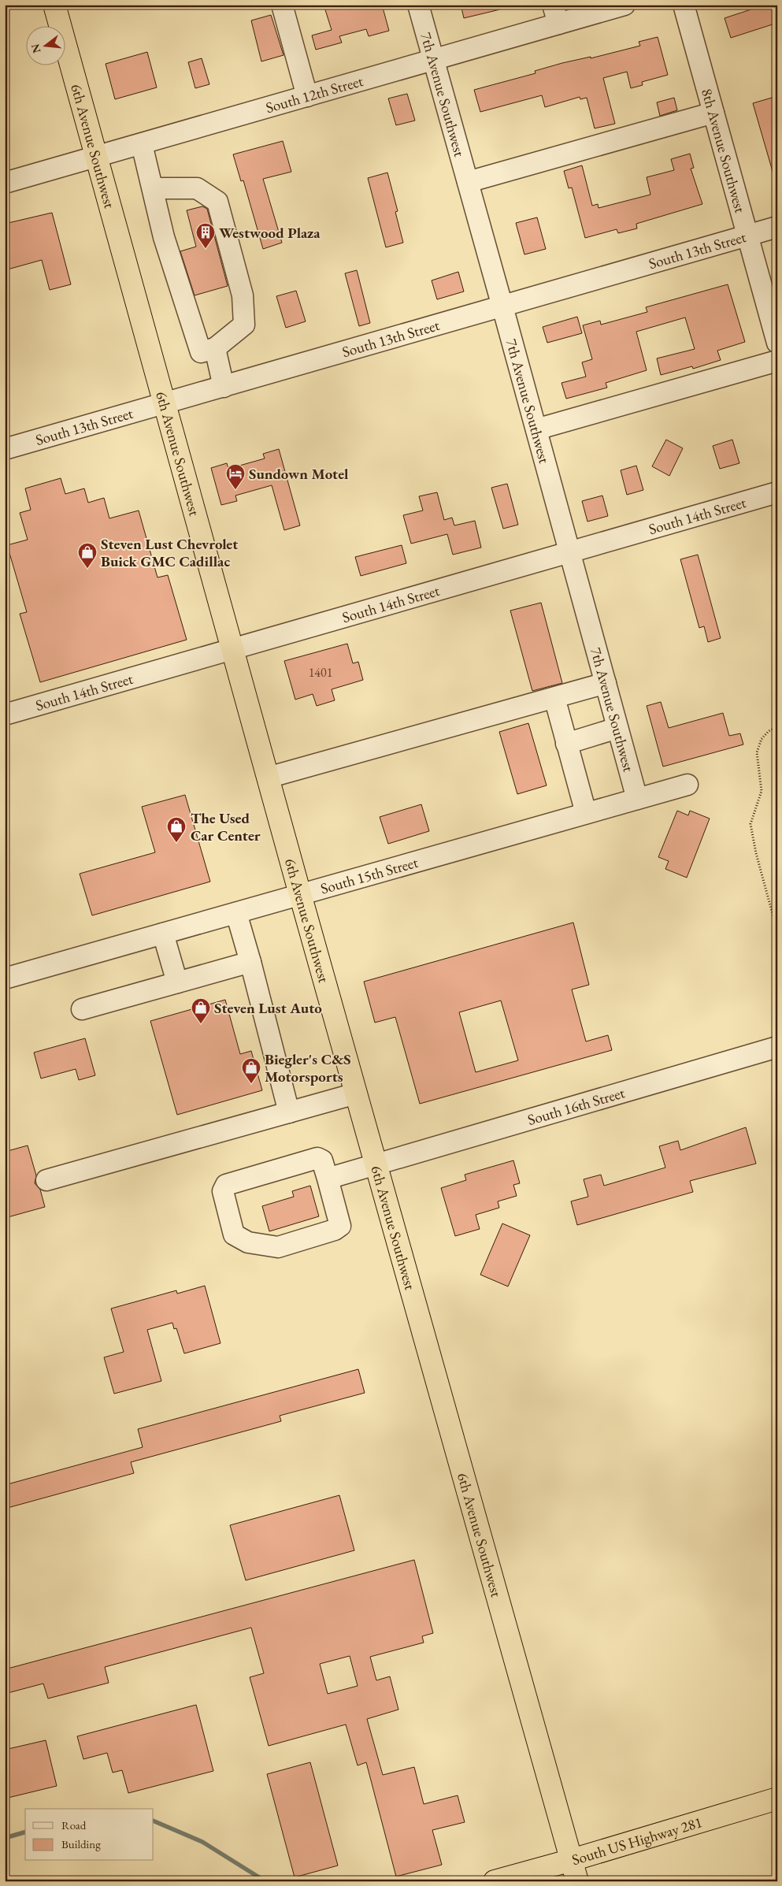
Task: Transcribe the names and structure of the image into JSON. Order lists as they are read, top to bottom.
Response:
{
  "streets": {
    "highway": ["6th Avenue Southwest", "South US Highway 281"],
    "street": [
      "South 12th Street",
      "7th Avenue Southwest",
      "8th Avenue Southwest",
      "South 13th Street",
      "South 14th Street",
      "South 15th Street",
      "South 16th Street"
    ]
  },
  "crossings": [
    ["South 12th Street", "7th Avenue Southwest"],
    ["South 12th Street", "6th Avenue Southwest"],
    ["7th Avenue Southwest", "South 13th Street"],
    ["7th Avenue Southwest", "South 14th Street"],
    ["7th Avenue Southwest", "South 15th Street"],
    ["6th Avenue Southwest", "South 13th Street"],
    ["6th Avenue Southwest", "South 14th Street"],
    ["6th Avenue Southwest", "South 15th Street"],
    ["6th Avenue Southwest", "South 16th Street"],
    ["6th Avenue Southwest", "South US Highway 281"],
    ["8th Avenue Southwest", "South 13th Street"]
  ],
  "places": {
    "building": ["Westwood Plaza"],
    "hotel": ["Sundown Motel"],
    "shop": [
      "Steven Lust Chevrolet Buick GMC Cadillac",
      "The Used Car Center",
      "Steven Lust Auto",
      "Biegler's C&S Motorsports"
    ]
  },
  "house_numbers": ["1401"],
  "legend": ["Road", "Building"],
  "north": "left"
}
